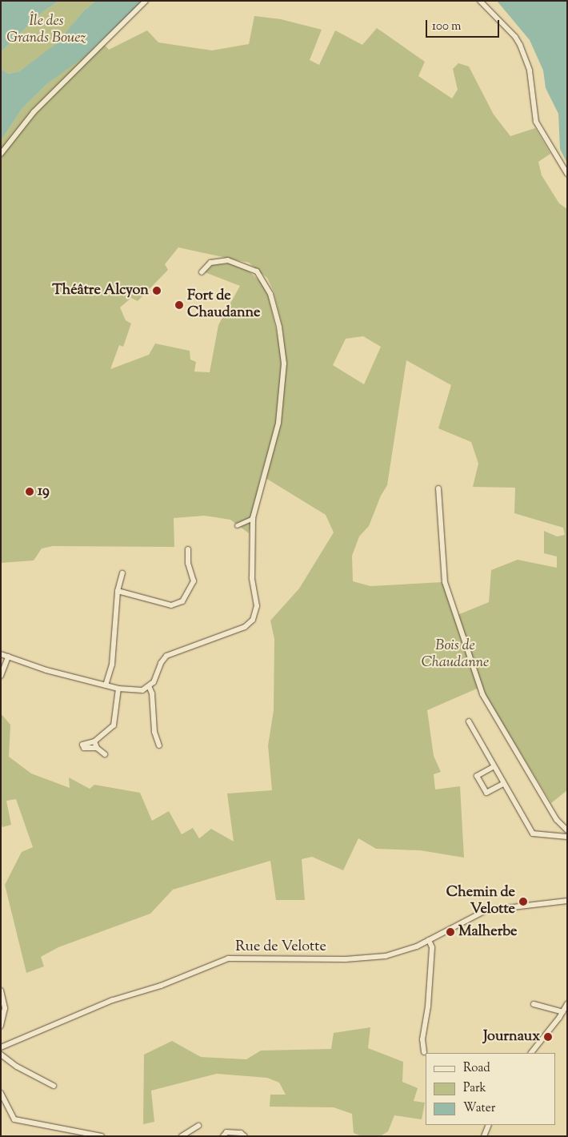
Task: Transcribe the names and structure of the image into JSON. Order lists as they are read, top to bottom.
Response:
{
  "streets": {
    "street": ["Rue de Velotte"]
  },
  "parks": ["Île des Grands Bouez", "Bois de Chaudanne"],
  "places": [
    "Théâtre Alcyon",
    "Fort de Chaudanne",
    "19",
    "Chemin de Velotte",
    "Malherbe",
    "Journaux"
  ],
  "legend": ["Road", "Park", "Water"],
  "scale_bar": "100 m"
}
